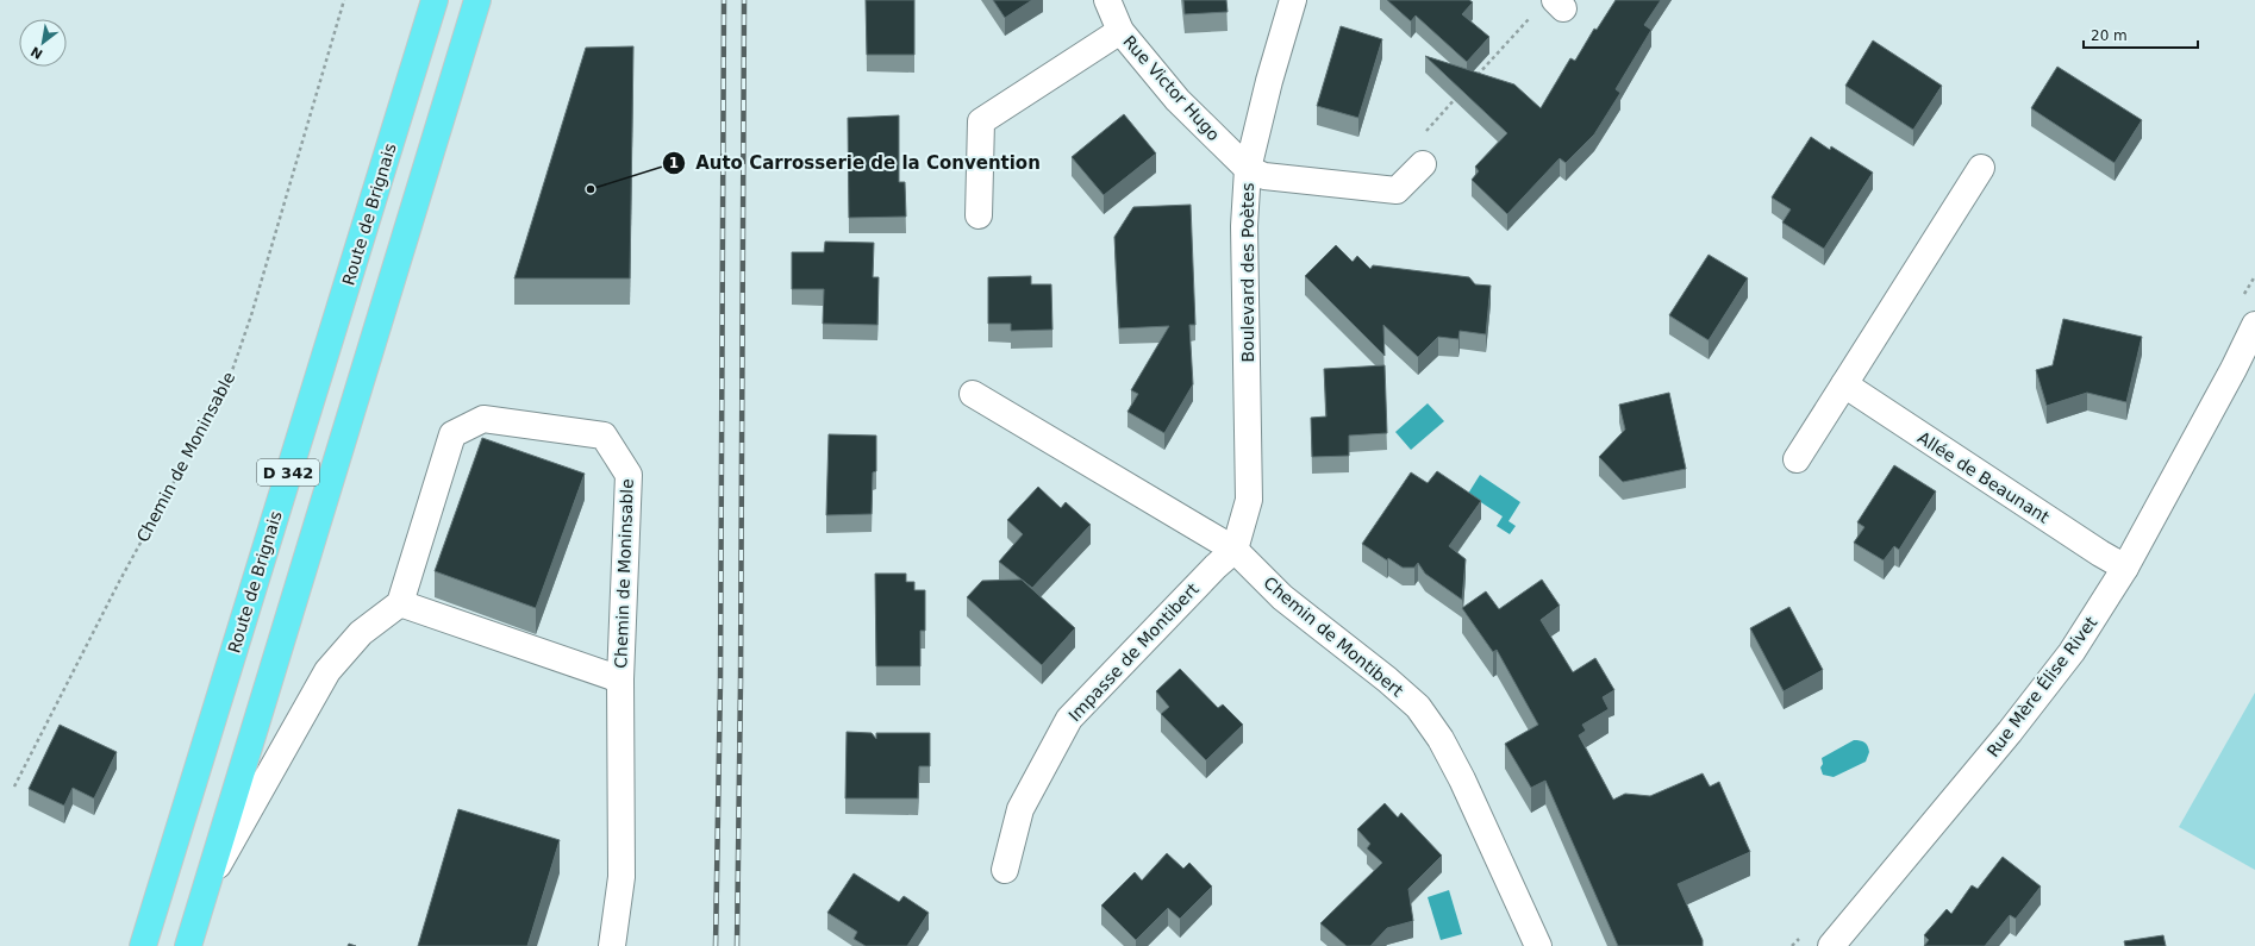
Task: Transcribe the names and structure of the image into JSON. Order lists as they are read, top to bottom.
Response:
{
  "streets": {
    "main road": ["Route de Brignais", "D 342"],
    "street": [
      "Rue Victor Hugo",
      "Boulevard des Poètes",
      "Chemin de Moninsable",
      "Allée de Beaunant",
      "Chemin de Montibert",
      "Impasse de Montibert",
      "Rue Mère Élise Rivet"
    ]
  },
  "crossings": [
    ["Rue Victor Hugo", "Boulevard des Poètes"],
    ["Boulevard des Poètes", "Chemin de Montibert"],
    ["Boulevard des Poètes", "Impasse de Montibert"],
    ["Allée de Beaunant", "Rue Mère Élise Rivet"],
    ["Chemin de Montibert", "Impasse de Montibert"]
  ],
  "places": ["Auto Carrosserie de la Convention"],
  "scale_bar": "20 m",
  "north": "bottom left"
}
